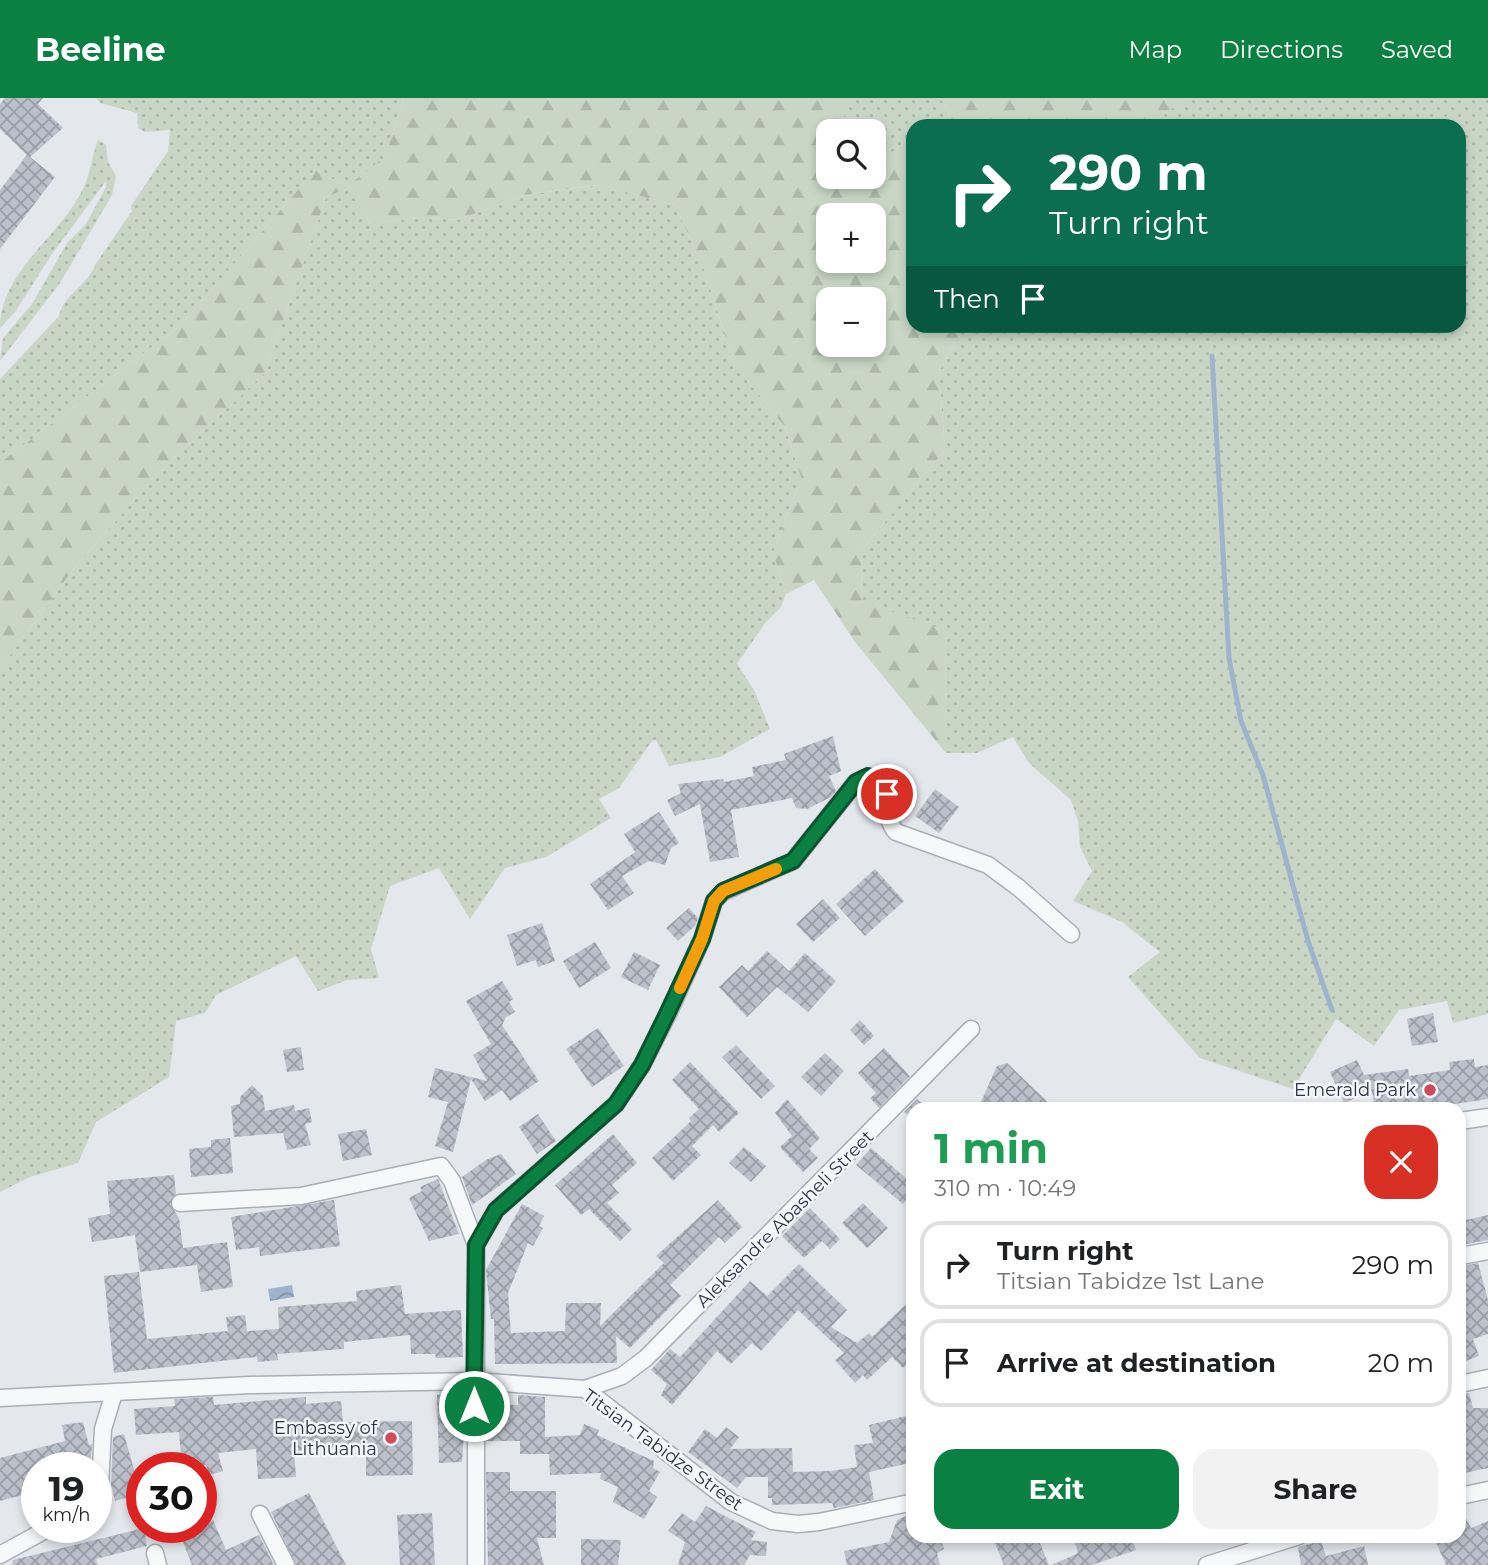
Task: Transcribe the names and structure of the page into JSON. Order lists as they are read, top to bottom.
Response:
{
  "streets": {
    "street": ["Aleksandre Abasheli Street", "Titsian Tabidze Street"]
  },
  "crossings": [
    ["Aleksandre Abasheli Street", "Titsian Tabidze Street"]
  ],
  "places": ["Emerald Park", "Embassy of Lithuania"],
  "page": {
    "header": "Beeline",
    "nav": ["Map", "Directions", "Saved"],
    "map_buttons": ["+", "−"],
    "turn": ["290 m", "Turn right"],
    "then": "Then",
    "heading": ["1 min", "310 m · 10:49"],
    "list": [
      {
        "name": "Turn right",
        "note": "Titsian Tabidze 1st Lane",
        "value": "290 m"
      },
      {
        "name": "Arrive at destination",
        "value": "20 m"
      }
    ],
    "buttons": ["Exit", "Share"],
    "speed": "19 km/h",
    "limit": "30"
  }
}
